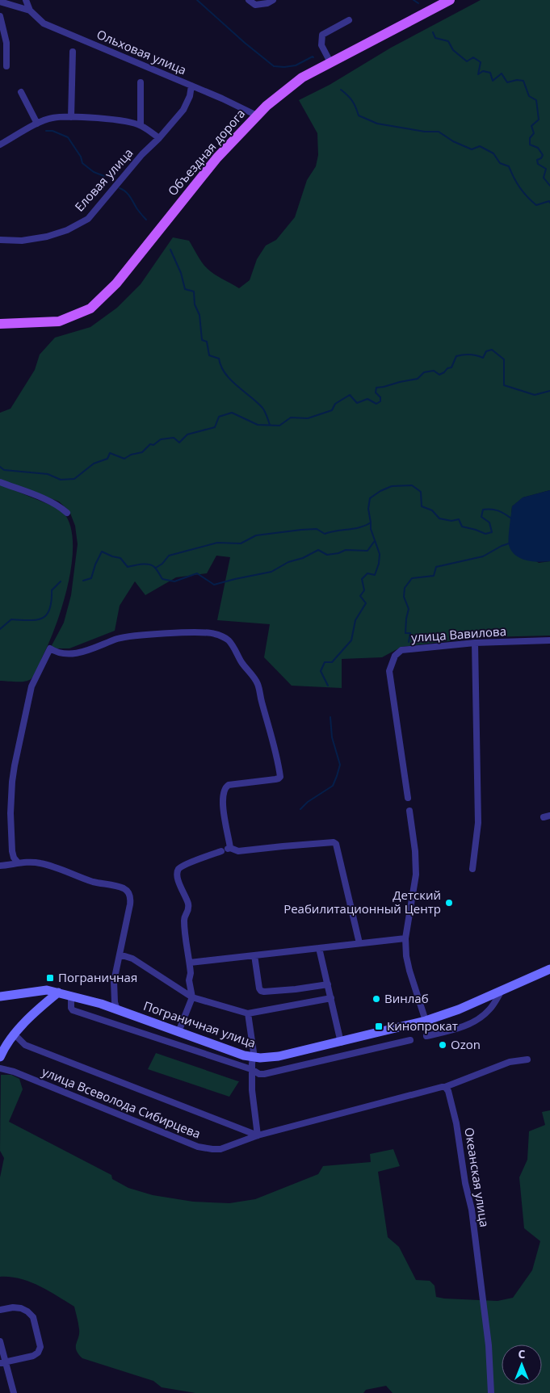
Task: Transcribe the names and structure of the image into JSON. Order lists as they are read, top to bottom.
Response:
{
  "streets": {
    "main road": ["Объездная дорога", "Пограничная улица"],
    "street": [
      "Ольховая улица",
      "Еловая улица",
      "улица Вавилова",
      "улица Всеволода Сибирцева",
      "Океанская улица"
    ]
  },
  "crossings": [
    ["Ольховая улица", "Объездная дорога"],
    ["Ольховая улица", "Еловая улица"],
    ["улица Всеволода Сибирцева", "Океанская улица"]
  ],
  "places": {
    "other": ["Детский Реабилитационный Центр", "Винлаб", "Ozon"],
    "transit": ["Пограничная", "Кинопрокат"]
  },
  "north": "top"
}
